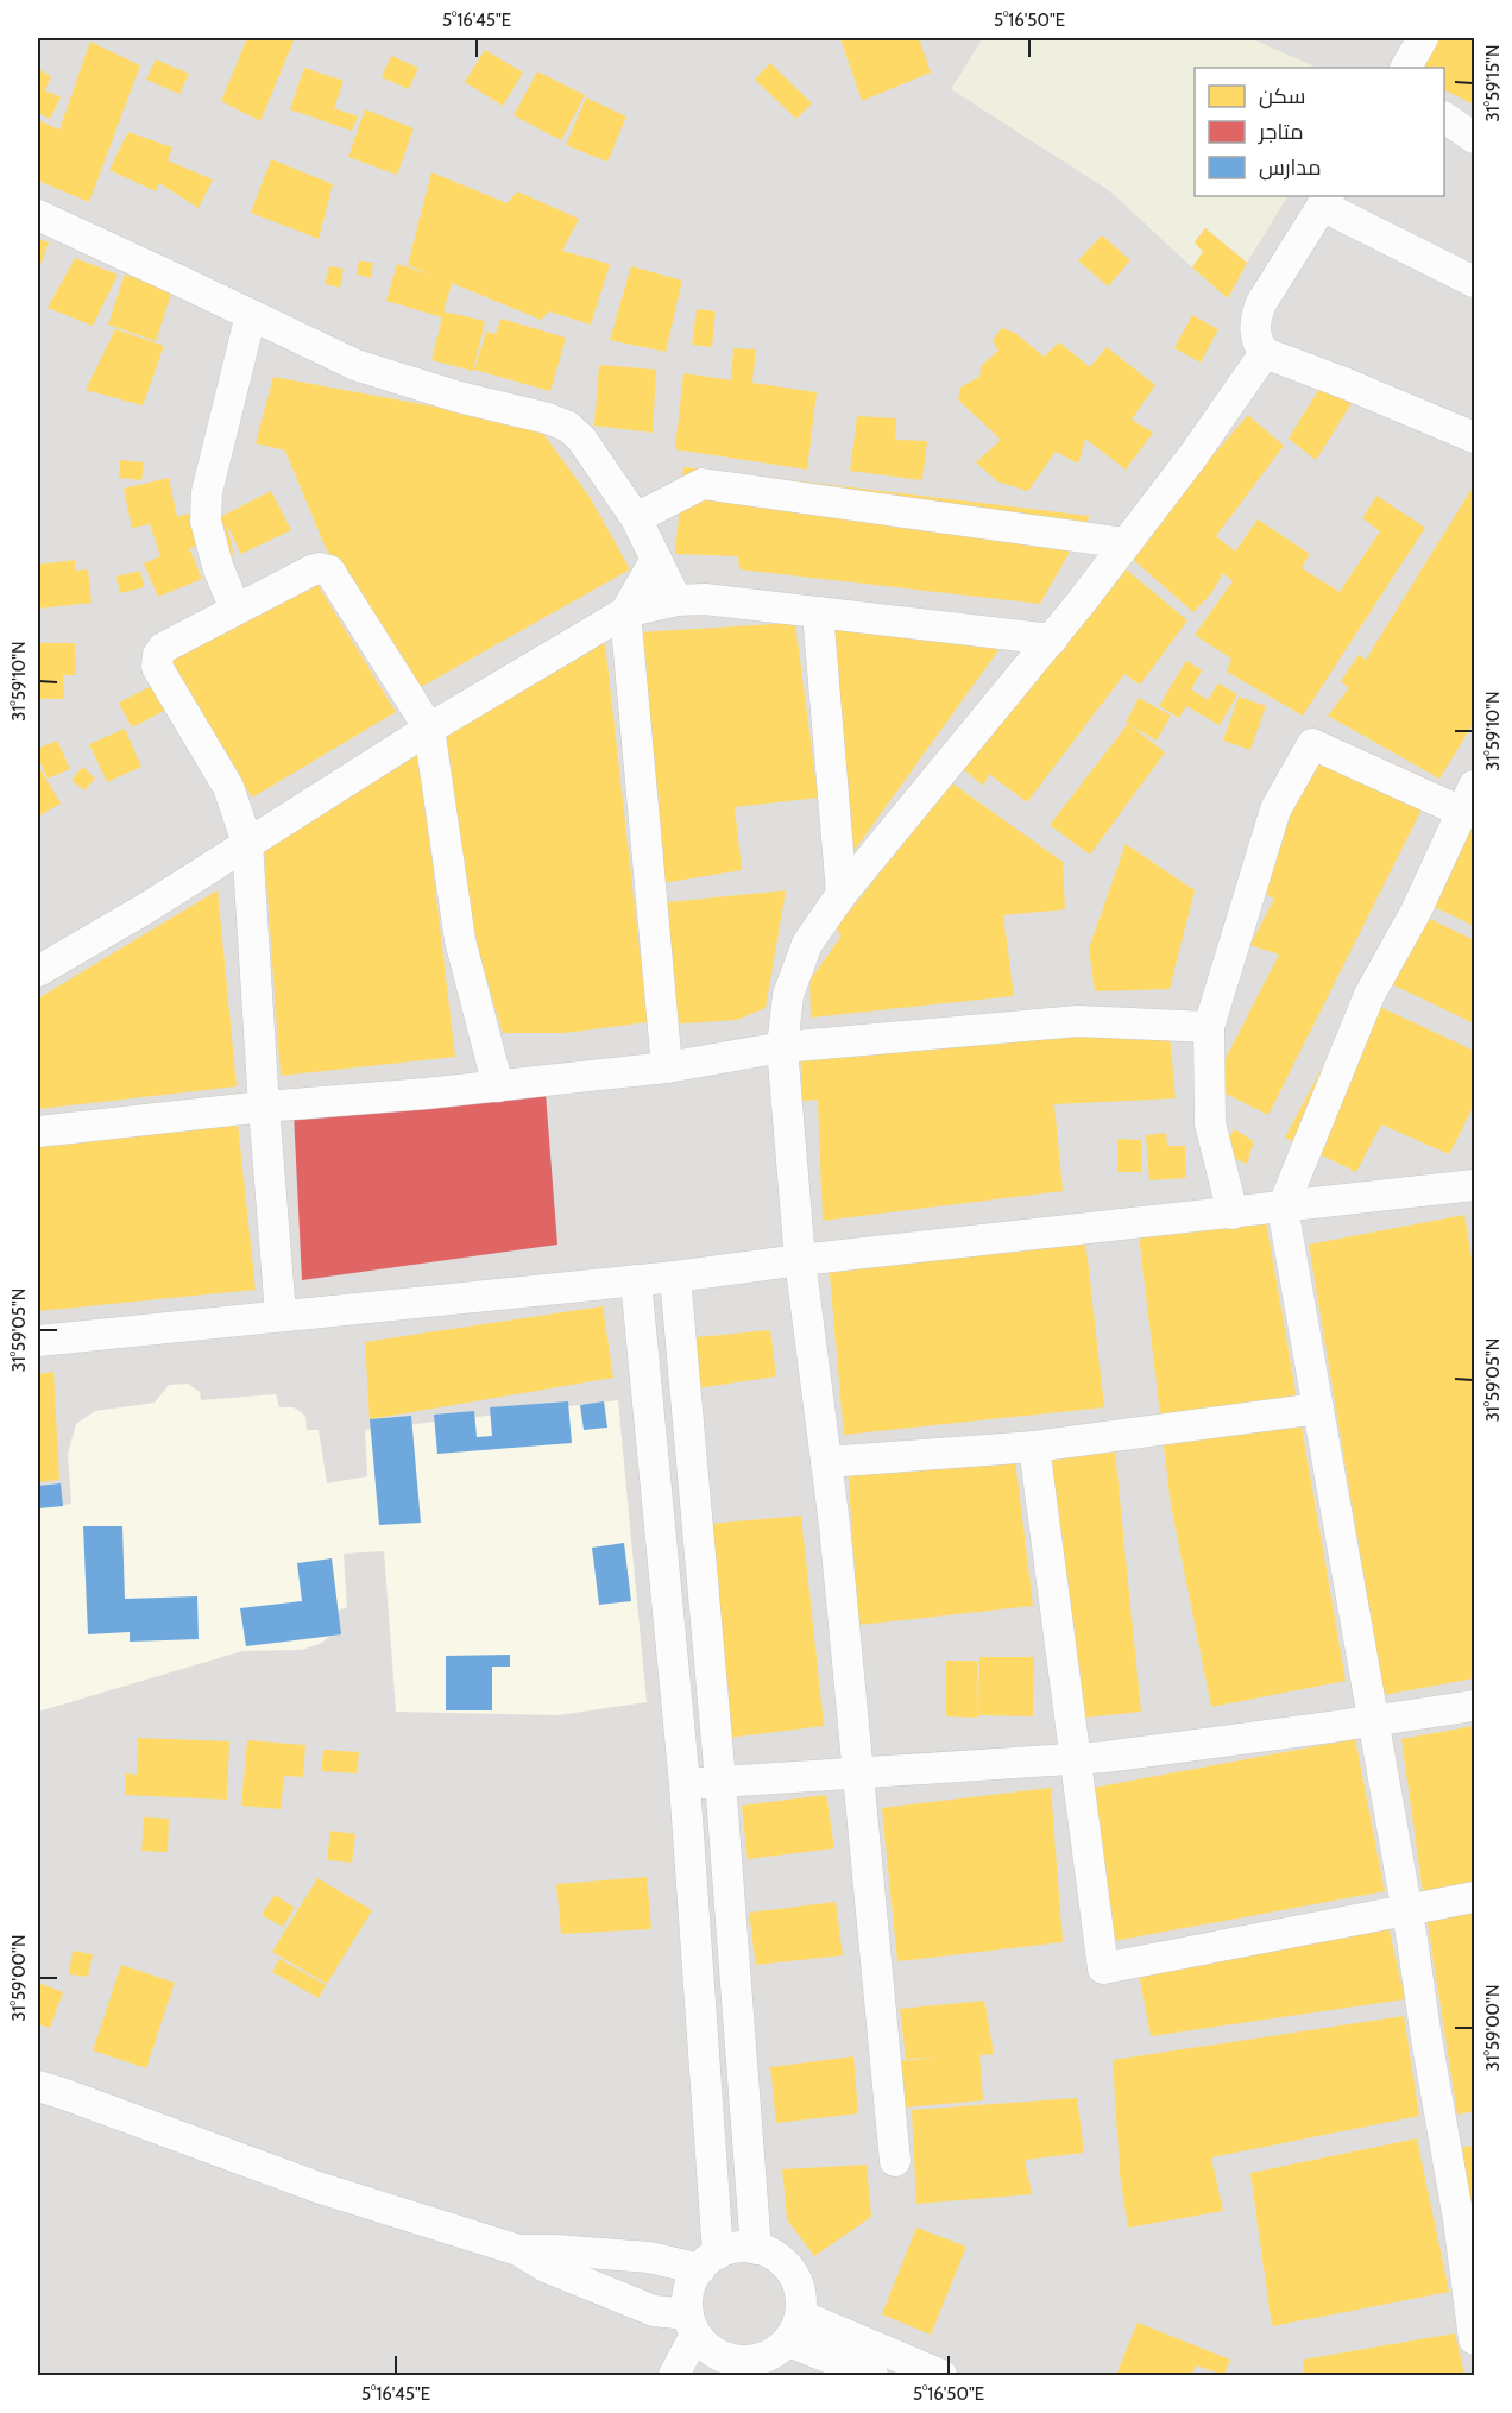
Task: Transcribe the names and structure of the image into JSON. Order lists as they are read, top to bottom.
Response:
{
  "legend": ["سكن", "متاجر", "مدارس"],
  "coordinates": [
    "5°16'45\"E",
    "5°16'50\"E",
    "31°59'15\"N",
    "31°59'10\"N",
    "31°59'05\"N",
    "31°59'00\"N"
  ]
}
